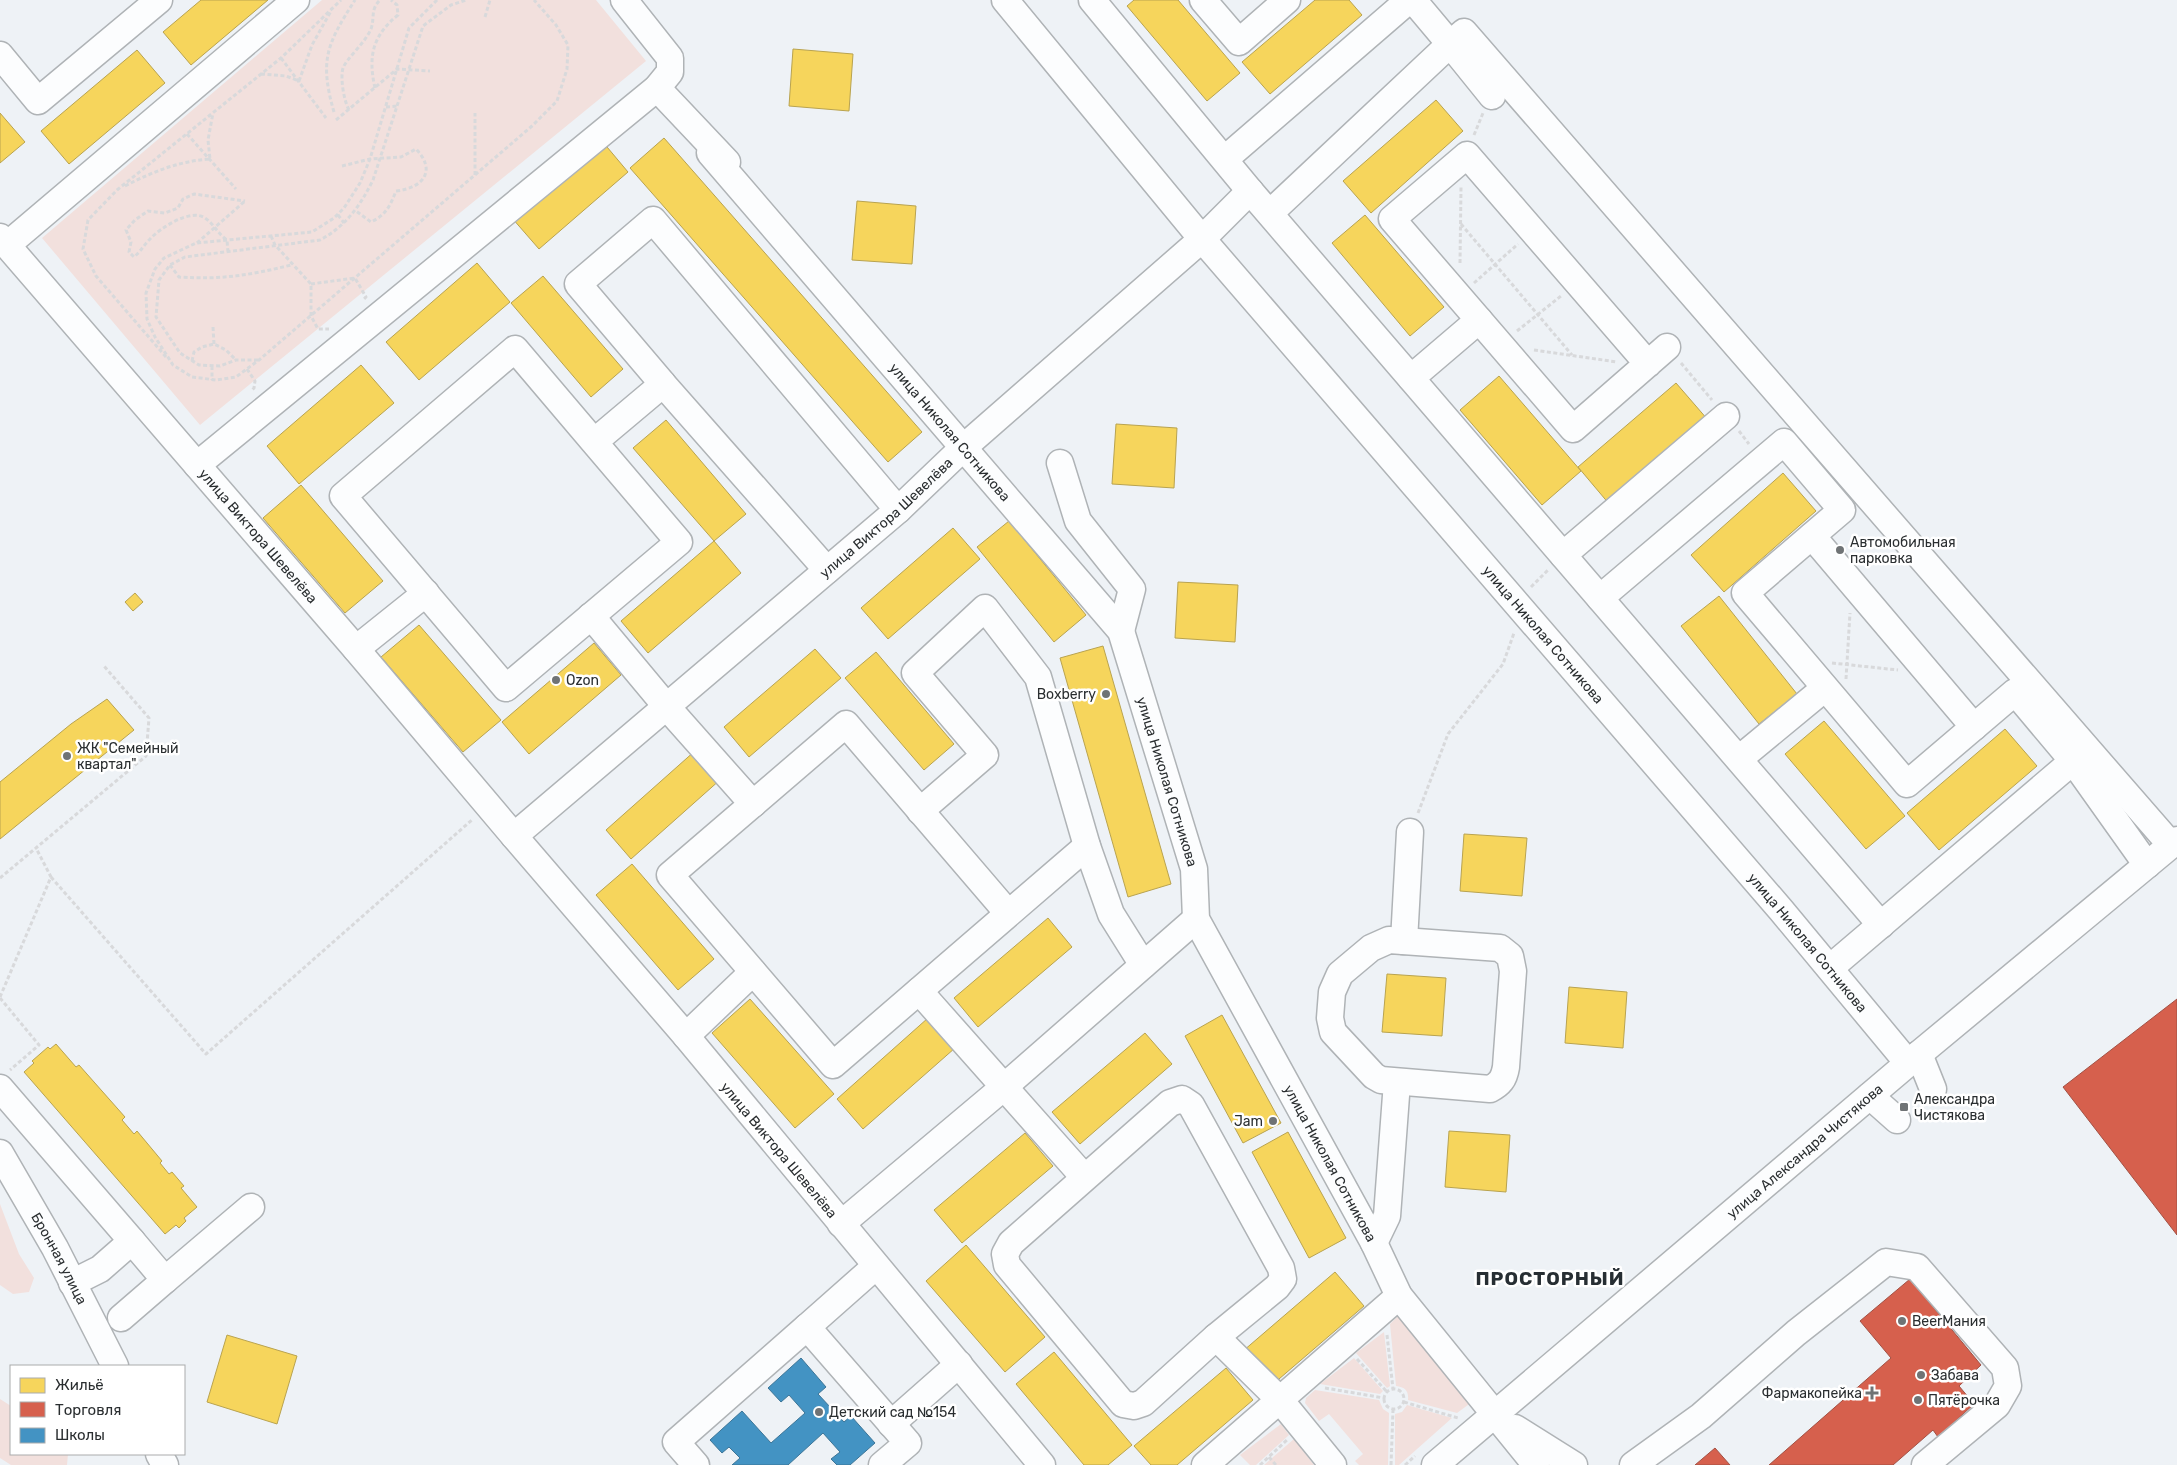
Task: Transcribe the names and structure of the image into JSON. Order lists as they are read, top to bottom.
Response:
{
  "streets": {
    "street": [
      "улица Николая Сотникова",
      "улица Виктора Шевелёва",
      "улица Александра Чистякова",
      "Бронная улица"
    ]
  },
  "crossings": [
    ["улица Николая Сотникова", "улица Виктора Шевелёва"],
    ["улица Николая Сотникова", "улица Александра Чистякова"]
  ],
  "districts": ["ПРОСТОРНЫЙ"],
  "places": {
    "other": [
      "Автомобильная парковка",
      "Ozon",
      "Boxberry",
      "ЖК \"Семейный квартал\"",
      "Jam",
      "BeerМания",
      "Забава",
      "Пятёрочка",
      "Детский сад №154"
    ],
    "transit": ["Александра Чистякова"],
    "health": ["Фармакопейка"]
  },
  "legend": ["Жильё", "Торговля", "Школы"]
}
